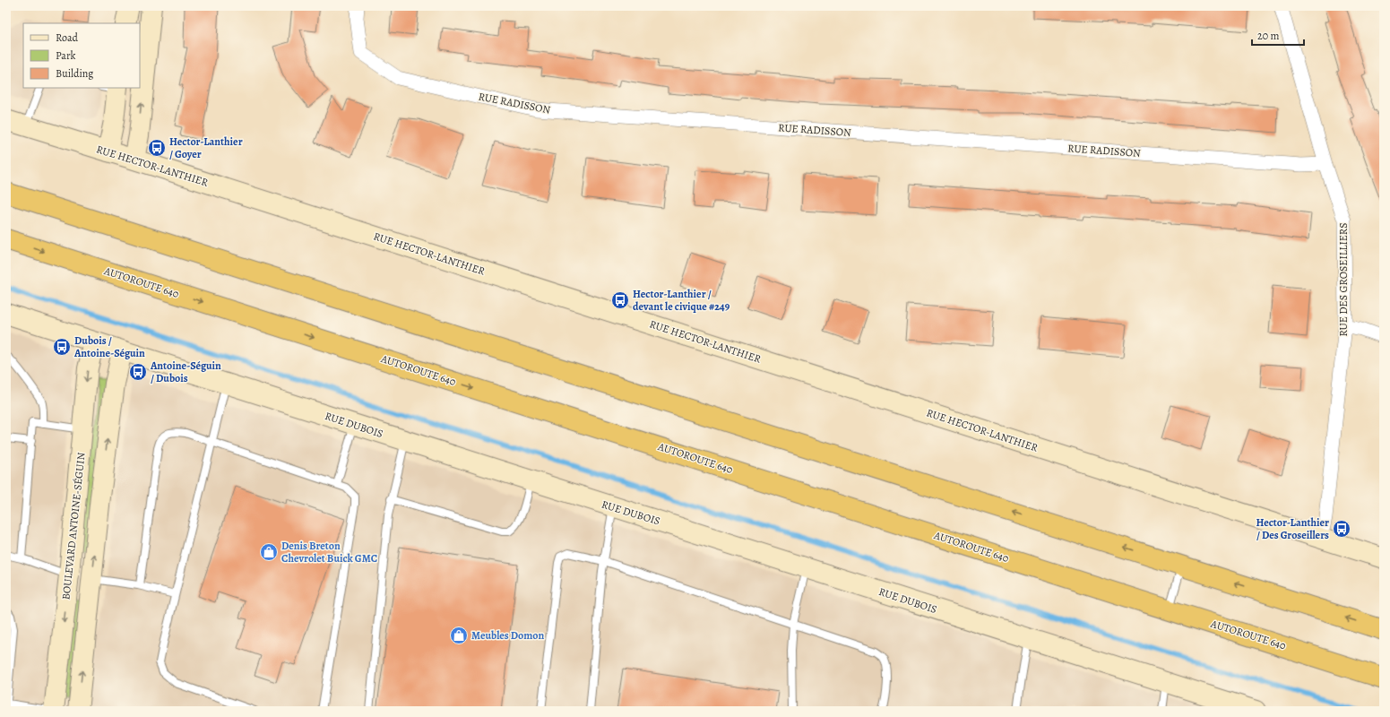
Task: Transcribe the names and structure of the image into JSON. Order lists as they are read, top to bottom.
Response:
{
  "streets": {
    "highway": ["AUTOROUTE 640"],
    "street": [
      "RUE RADISSON",
      "RUE HECTOR-LANTHIER",
      "RUE DES GROSEILLIERS",
      "RUE DUBOIS",
      "BOULEVARD ANTOINE-SÉGUIN"
    ]
  },
  "crossings": [
    ["RUE RADISSON", "RUE DES GROSEILLIERS"],
    ["RUE HECTOR-LANTHIER", "RUE DES GROSEILLIERS"],
    ["RUE DUBOIS", "BOULEVARD ANTOINE-SÉGUIN"]
  ],
  "places": {
    "bus stop": [
      "Hector-Lanthier / Goyer",
      "Hector-Lanthier / devant le civique #249",
      "Dubois / Antoine-Séguin",
      "Antoine-Séguin / Dubois",
      "Hector-Lanthier / Des Groseillers"
    ],
    "shop": ["Denis Breton Chevrolet Buick GMC", "Meubles Domon"]
  },
  "legend": ["Road", "Park", "Building"],
  "scale_bar": "20 m"
}
